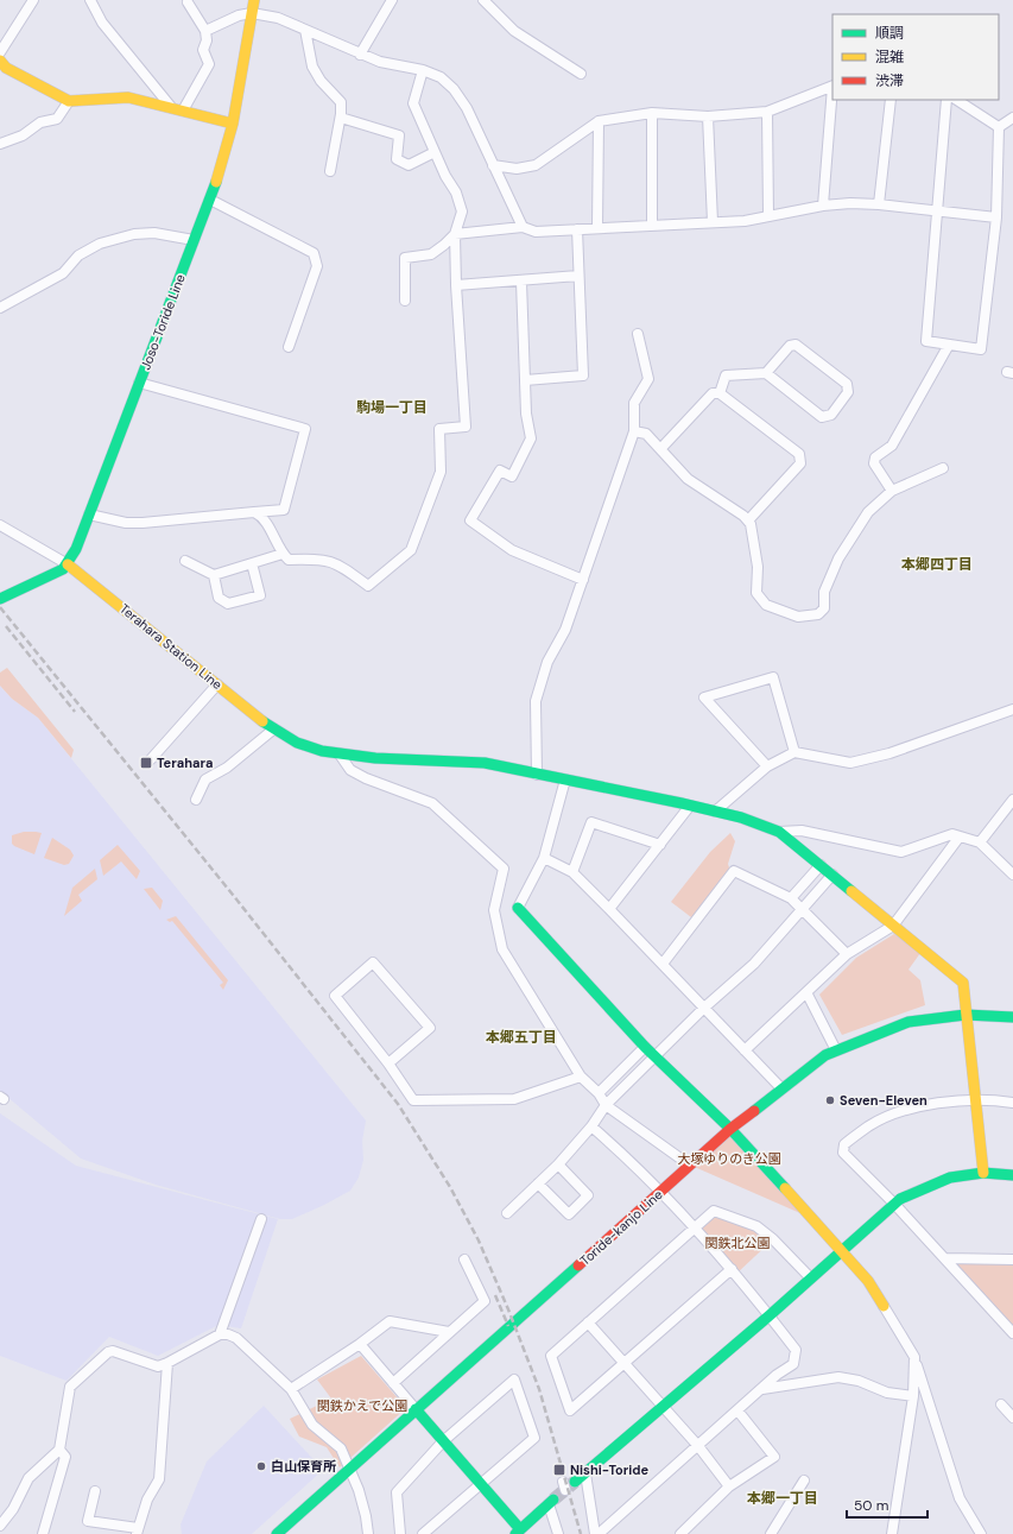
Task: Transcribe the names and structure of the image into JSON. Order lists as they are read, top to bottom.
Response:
{
  "streets": {
    "street": ["Joso-Toride Line", "Terahara Station Line", "Toride-kanjo Line"]
  },
  "crossings": [
    ["Joso-Toride Line", "Terahara Station Line"],
    ["Terahara Station Line", "Toride-kanjo Line"]
  ],
  "districts": [
    "駒場一丁目",
    "本郷四丁目",
    "本郷五丁目",
    "本郷一丁目"
  ],
  "parks": ["大塚ゆりのき公園", "関鉄北公園", "関鉄かえで公園"],
  "places": {
    "transit": ["Terahara", "Nishi-Toride"],
    "other": ["Seven-Eleven", "白山保育所"]
  },
  "legend": ["順調", "混雑", "渋滞"],
  "scale_bar": "50 m"
}
